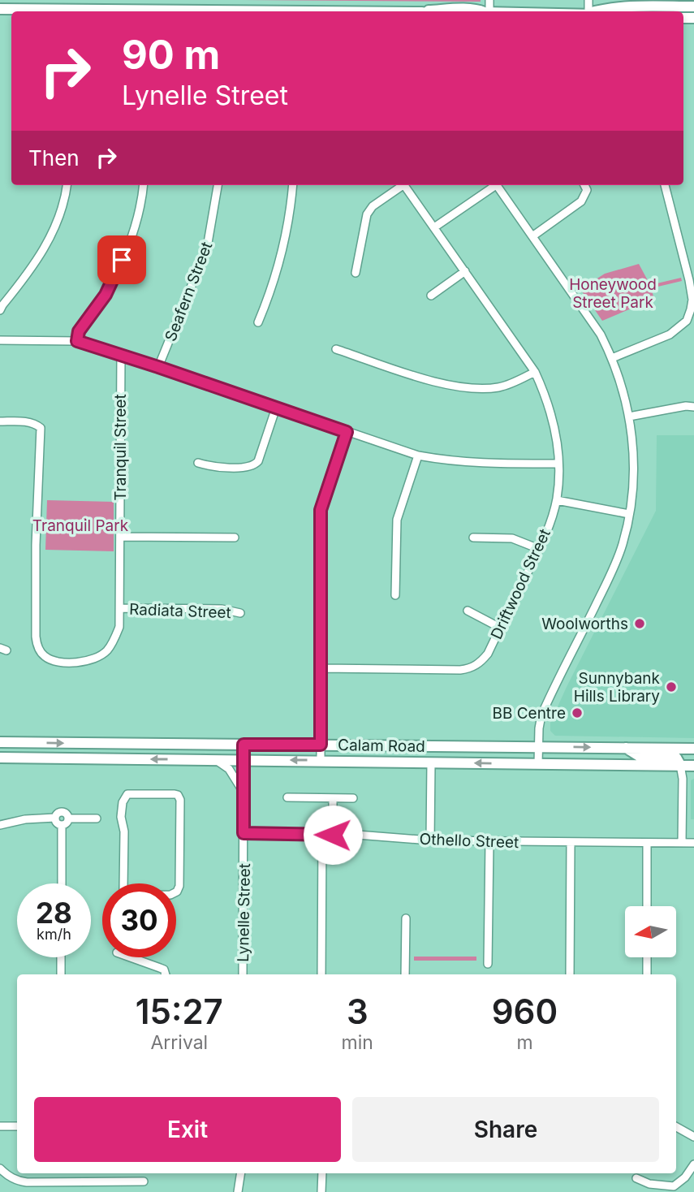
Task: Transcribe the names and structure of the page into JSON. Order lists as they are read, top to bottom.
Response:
{
  "streets": {
    "main road": ["Calam Road"],
    "street": [
      "Seafern Street",
      "Tranquil Street",
      "Driftwood Street",
      "Radiata Street",
      "Othello Street",
      "Lynelle Street"
    ]
  },
  "crossings": [
    ["Tranquil Street", "Radiata Street"],
    ["Calam Road", "Lynelle Street"],
    ["Othello Street", "Lynelle Street"]
  ],
  "parks": ["Honeywood Street Park", "Tranquil Park"],
  "places": ["Woolworths", "Sunnybank Hills Library", "BB Centre"],
  "north": "left",
  "page": {
    "turn": ["90 m", "Lynelle Street"],
    "then": "Then",
    "speed": "28 km/h",
    "limit": "30",
    "eta": [
      "15:27",
      "Arrival",
      "3",
      "min",
      "960",
      "m"
    ],
    "buttons": ["Exit", "Share"]
  }
}
